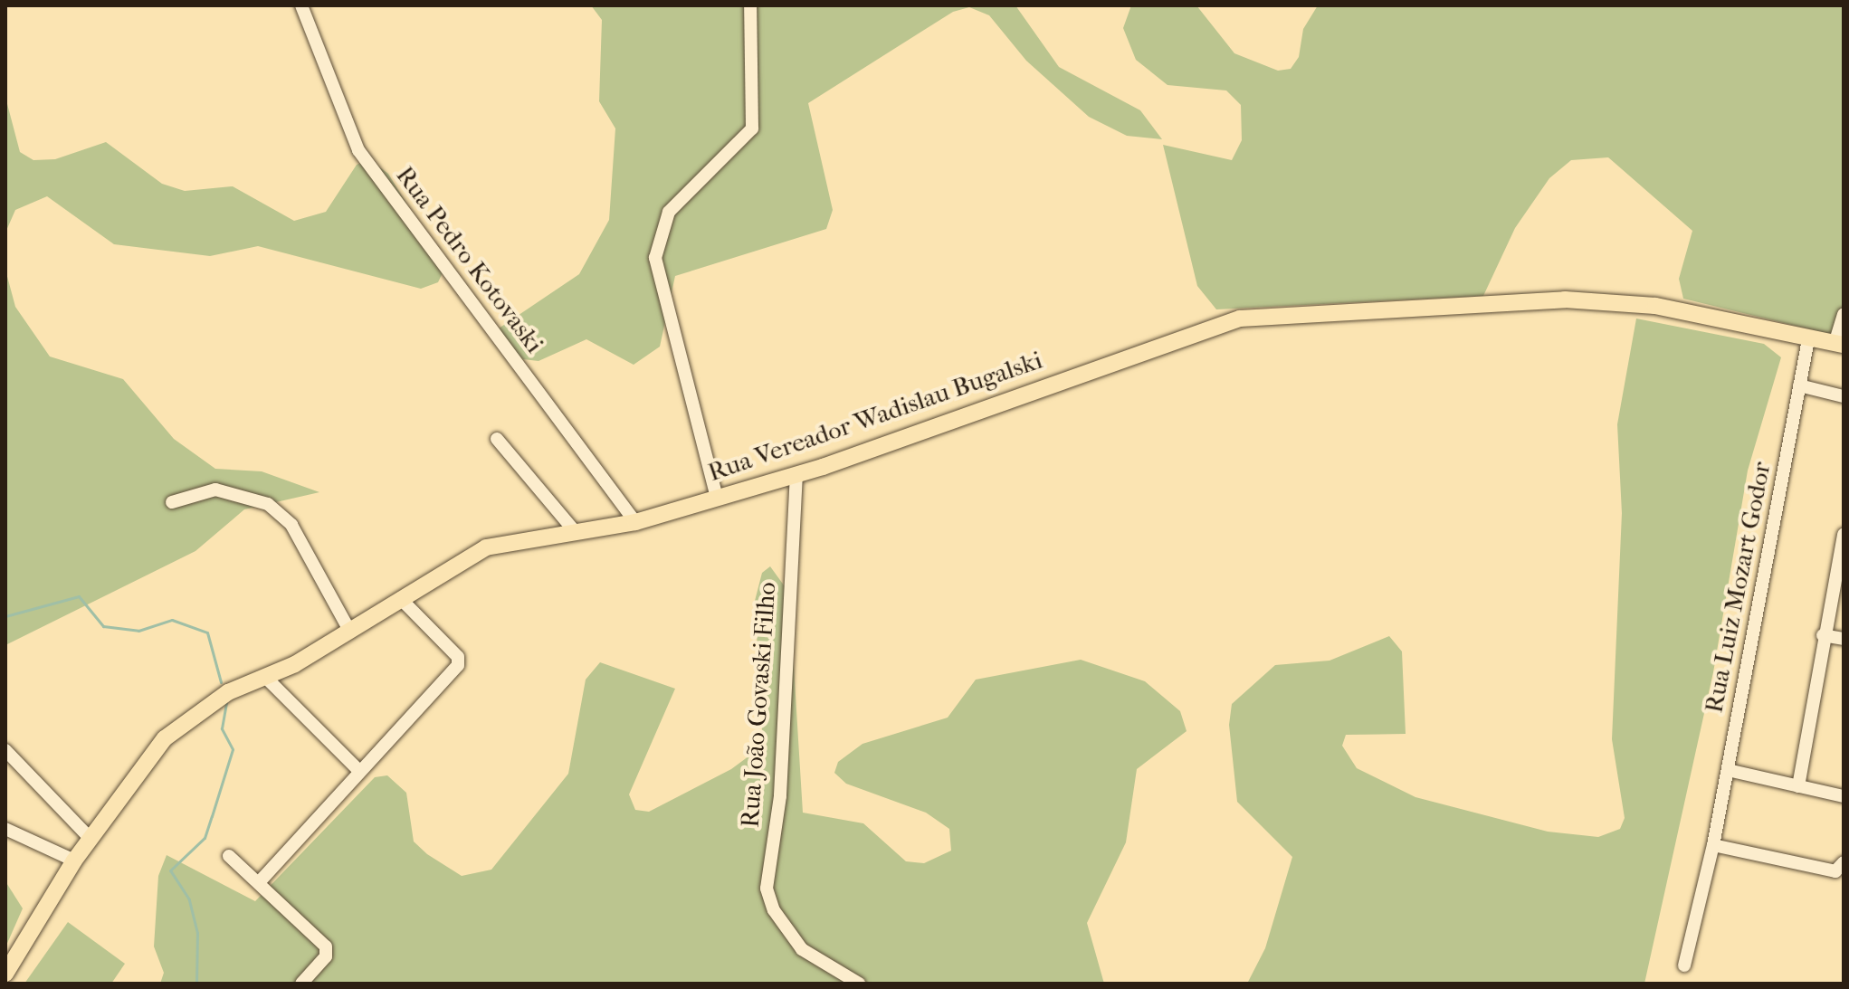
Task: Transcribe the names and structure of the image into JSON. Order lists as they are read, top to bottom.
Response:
{
  "streets": {
    "main road": ["Rua Vereador Wadislau Bugalski"],
    "street": ["Rua Pedro Kotovaski", "Rua Luiz Mozart Godor", "Rua João Govaski Filho"]
  },
  "crossings": [
    ["Rua Pedro Kotovaski", "Rua Vereador Wadislau Bugalski"],
    ["Rua Vereador Wadislau Bugalski", "Rua Luiz Mozart Godor"],
    ["Rua Vereador Wadislau Bugalski", "Rua João Govaski Filho"]
  ]
}
